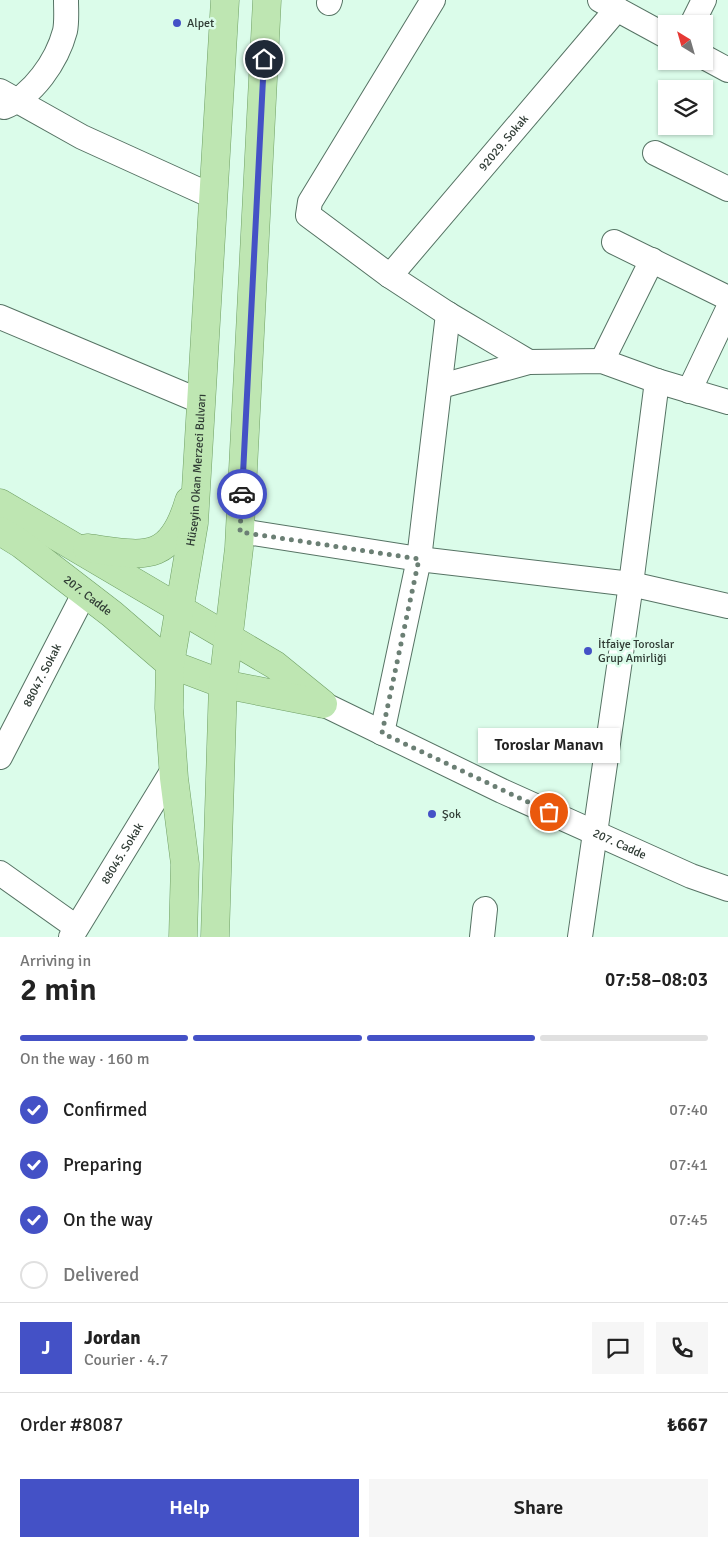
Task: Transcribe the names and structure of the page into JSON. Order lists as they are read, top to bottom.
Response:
{
  "streets": {
    "main road": ["Hüseyin Okan Merzeci Bulvarı", "207. Cadde"],
    "street": ["92029. Sokak", "88047. Sokak", "88045. Sokak"]
  },
  "crossings": [
    ["Hüseyin Okan Merzeci Bulvarı", "207. Cadde"],
    ["Hüseyin Okan Merzeci Bulvarı", "88045. Sokak"],
    ["207. Cadde", "88047. Sokak"]
  ],
  "places": [
    "Alpet",
    "İtfaiye Toroslar Grup Amirliği",
    "Toroslar Manavı",
    "Şok"
  ],
  "north": "top left",
  "page": {
    "bubble": "Toroslar Manavı",
    "heading": ["2 min", "Arriving in", "07:58–08:03"],
    "panel": [
      "Jordan",
      "Courier · 4.7",
      "Order #8087",
      "₺667"
    ],
    "bar": "On the way · 160 m",
    "list": [
      ["Confirmed", "07:40"],
      ["Preparing", "07:41"],
      ["On the way", "07:45"],
      "Delivered"
    ],
    "round": "J",
    "buttons": ["Help", "Share"]
  }
}
